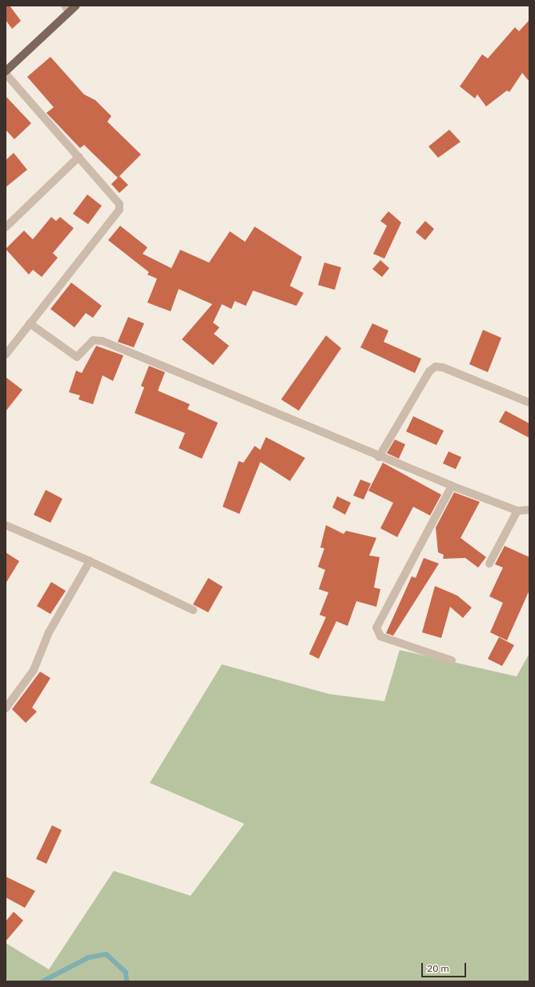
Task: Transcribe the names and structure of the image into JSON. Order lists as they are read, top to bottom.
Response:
{
  "scale_bar": "20 m"
}
